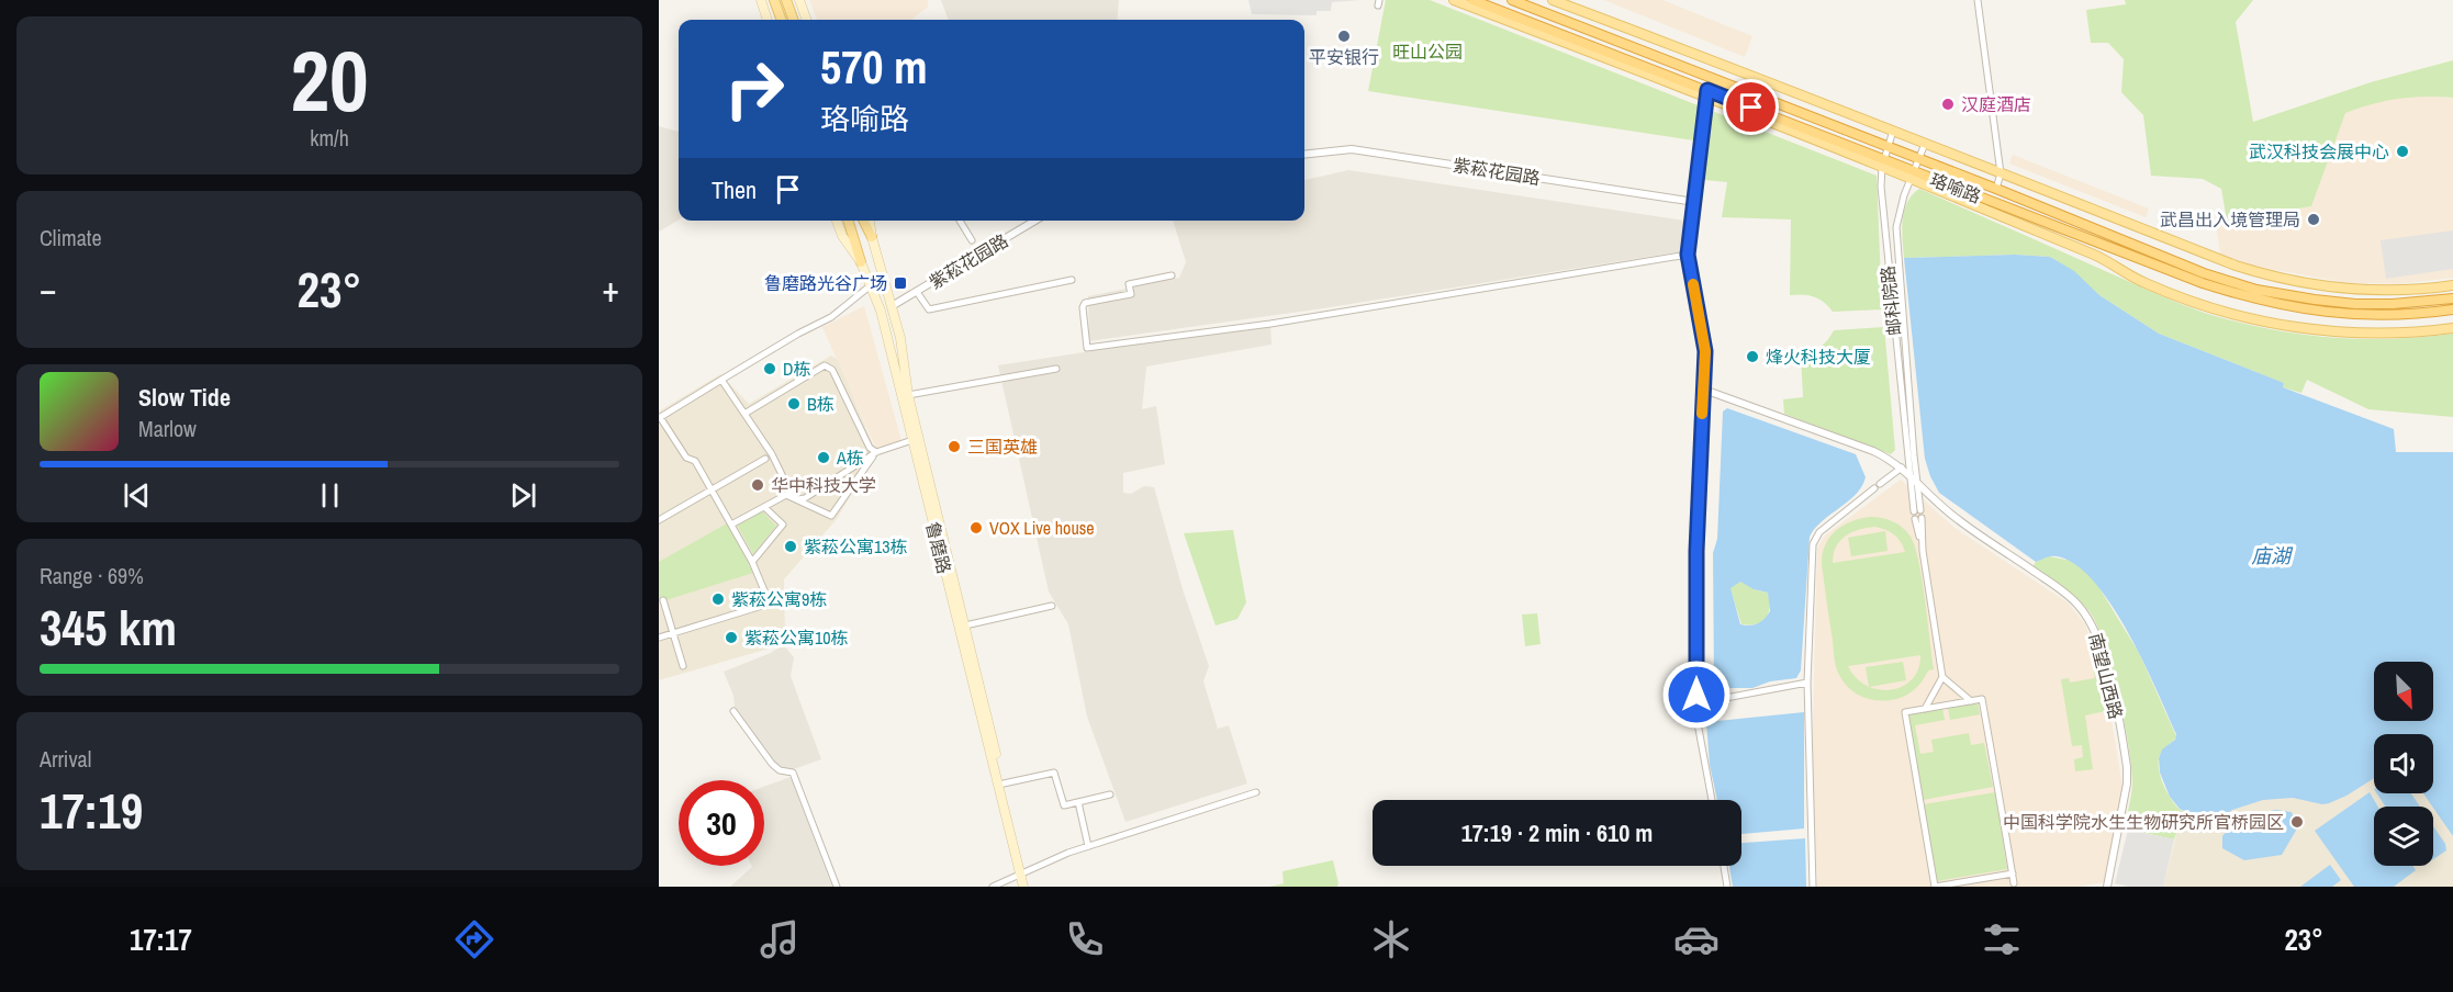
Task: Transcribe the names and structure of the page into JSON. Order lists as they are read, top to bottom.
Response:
{
  "streets": {
    "highway": ["珞喻路"],
    "main road": ["鲁磨路"],
    "street": ["紫菘花园路", "邮科院路", "南望山西路"]
  },
  "crossings": [
    ["紫菘花园路", "鲁磨路"],
    ["珞喻路", "邮科院路"],
    ["邮科院路", "南望山西路"]
  ],
  "water": ["庙湖"],
  "parks": ["旺山公园"],
  "places": {
    "other": [
      "平安银行",
      "汉庭酒店",
      "武汉科技会展中心",
      "武昌出入境管理局",
      "烽火科技大厦",
      "D栋",
      "B栋",
      "三国英雄",
      "A栋",
      "华中科技大学",
      "VOX Live house",
      "紫菘公寓13栋",
      "紫菘公寓9栋",
      "紫菘公寓10栋",
      "中国科学院水生生物研究所官桥园区"
    ],
    "transit": ["鲁磨路光谷广场"]
  },
  "north": "bottom right",
  "page": {
    "tile": [
      ["20", "km/h"],
      "Climate",
      ["Range · 69%", "345 km"],
      ["Arrival", "17:19"]
    ],
    "turn": ["570 m", "珞喻路"],
    "then": "Then",
    "heat": ["−", "23°", "+"],
    "song": ["Slow Tide", "Marlow"],
    "limit": "30",
    "trip": "17:19 · 2 min · 610 m",
    "tabs": ["17:17", "23°"]
  }
}
